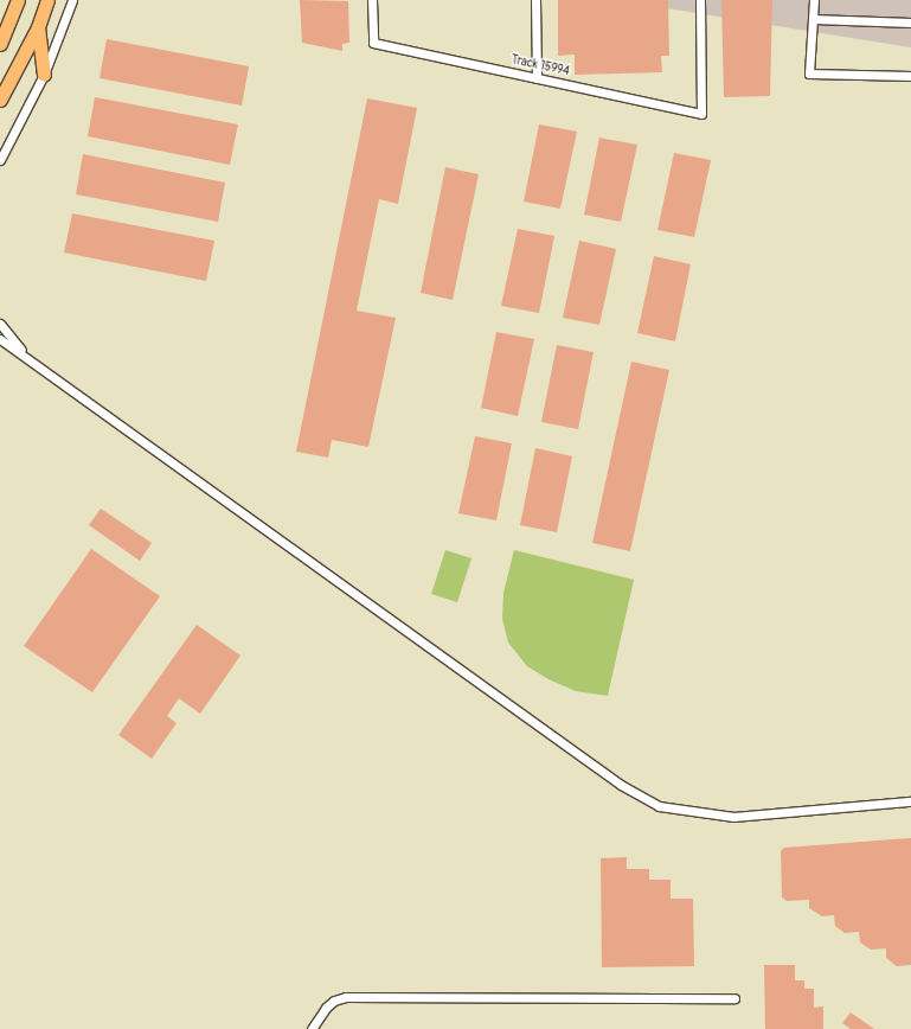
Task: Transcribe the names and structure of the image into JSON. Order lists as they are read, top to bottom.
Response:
{
  "streets": {
    "street": ["Track 15994"]
  }
}
